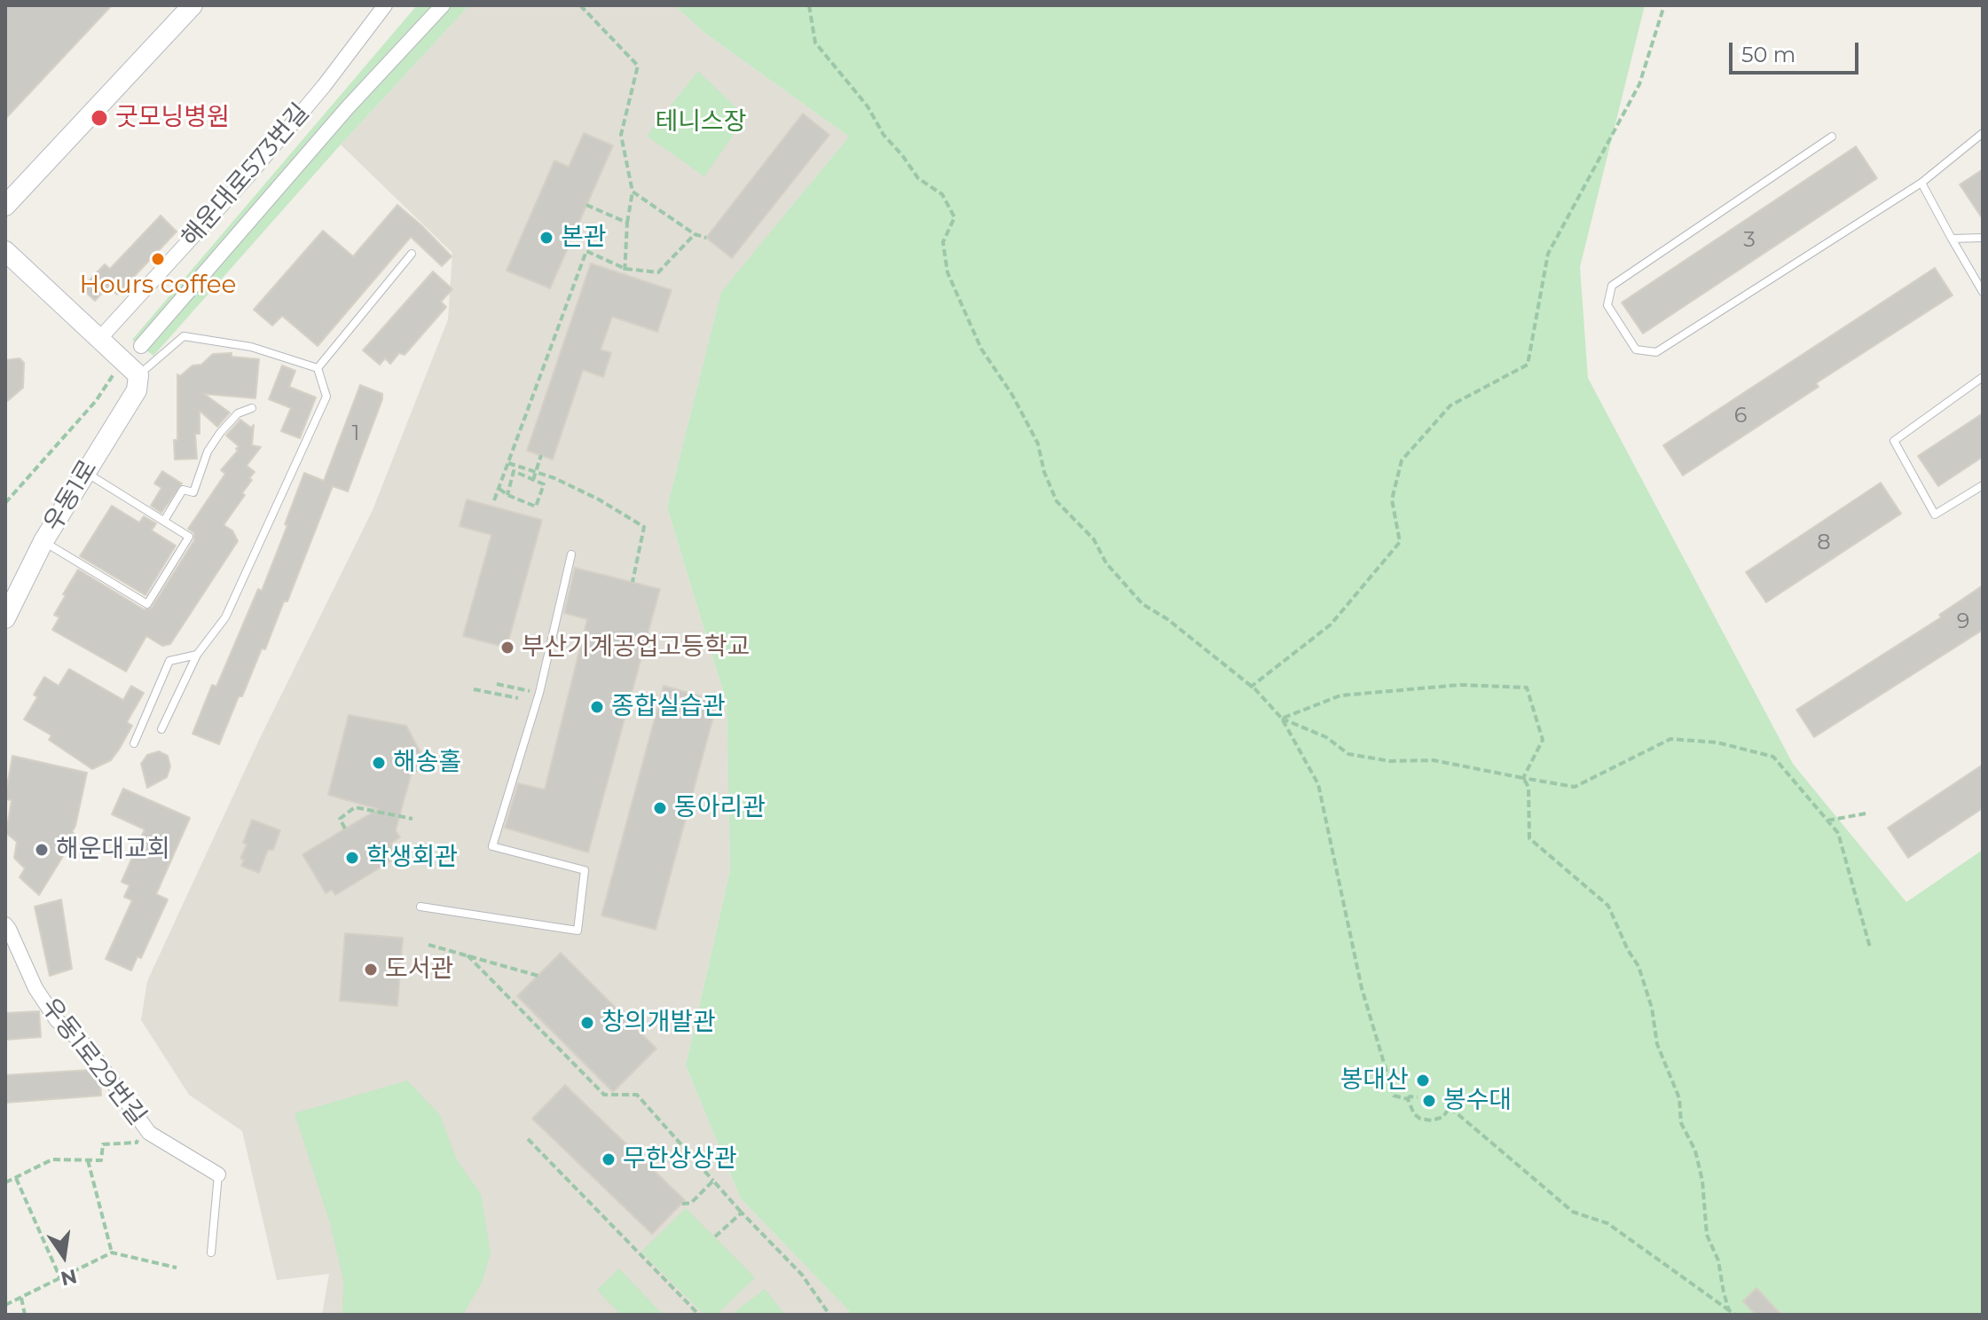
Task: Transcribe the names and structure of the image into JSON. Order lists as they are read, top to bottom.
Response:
{
  "streets": {
    "street": ["해운대로573번길", "우동1로", "우동1로29번길"]
  },
  "parks": ["테니스장"],
  "places": [
    "굿모닝병원",
    "본관",
    "Hours coffee",
    "부산기계공업고등학교",
    "종합실습관",
    "해송홀",
    "동아리관",
    "해운대교회",
    "학생회관",
    "도서관",
    "창의개발관",
    "봉대산",
    "봉수대",
    "무한상상관"
  ],
  "house_numbers": [
    "3",
    "6",
    "1",
    "8",
    "9"
  ],
  "scale_bar": "50 m",
  "north": "bottom"
}
